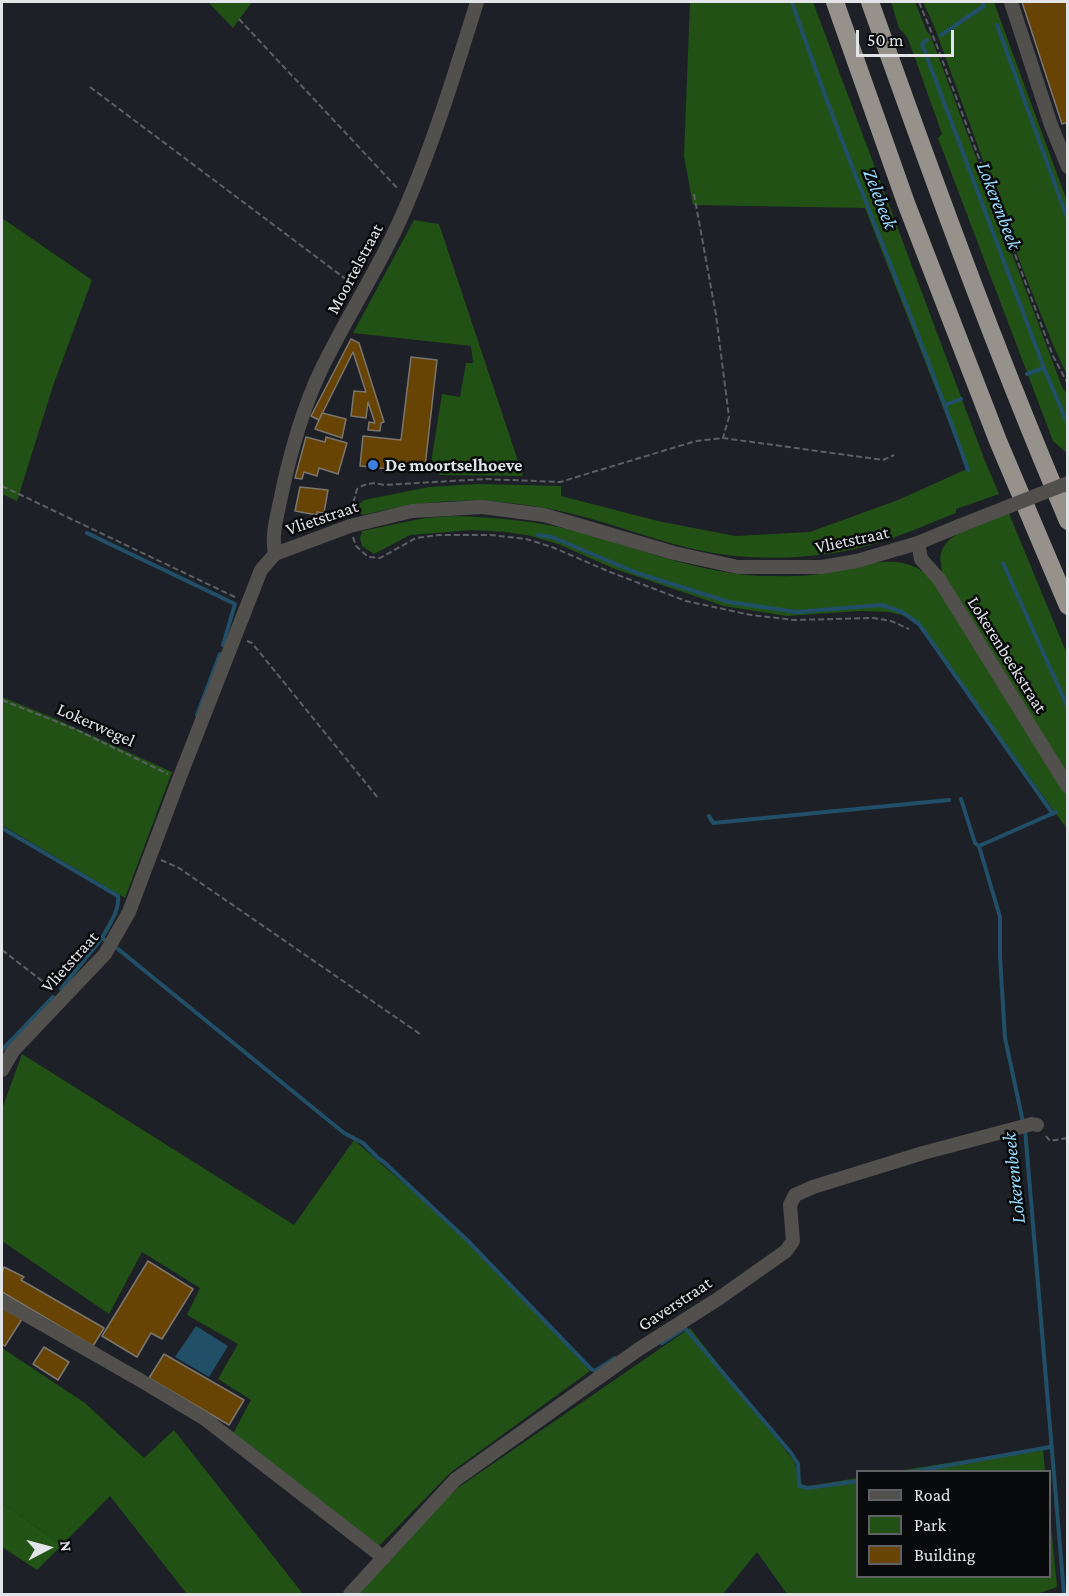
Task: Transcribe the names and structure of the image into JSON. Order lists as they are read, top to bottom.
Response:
{
  "streets": {
    "street": [
      "Moortelstraat",
      "Vlietstraat",
      "Lokerenbeekstraat",
      "Gaverstraat"
    ],
    "path": ["Lokerwegel"]
  },
  "crossings": [
    ["Moortelstraat", "Vlietstraat"],
    ["Vlietstraat", "Lokerenbeekstraat"],
    ["Vlietstraat", "Lokerwegel"]
  ],
  "water": ["Zelebeek", "Lokerenbeek"],
  "places": ["De moortselhoeve"],
  "legend": ["Road", "Park", "Building"],
  "scale_bar": "50 m",
  "north": "right"
}
